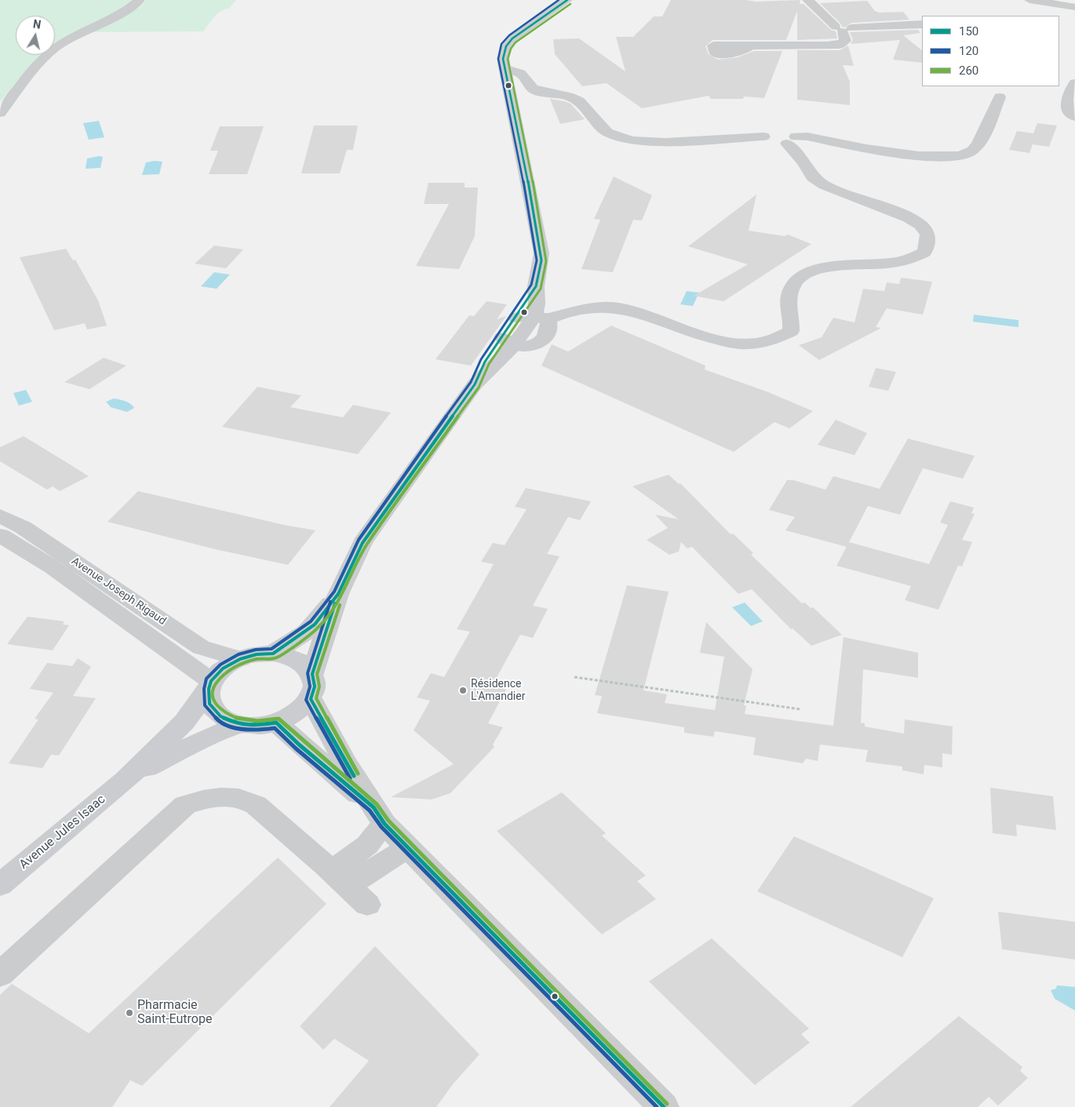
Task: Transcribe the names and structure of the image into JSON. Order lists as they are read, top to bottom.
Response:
{
  "streets": {
    "main road": ["Avenue Jules Isaac"],
    "street": ["Avenue Joseph Rigaud"]
  },
  "crossings": [
    ["Avenue Joseph Rigaud", "Avenue Jules Isaac"]
  ],
  "places": ["Résidence L'Amandier", "Pharmacie Saint-Eutrope"],
  "lines": ["transit line 150", "transit line 120", "transit line 260"],
  "legend": ["150", "120", "260"],
  "north": "top"
}
